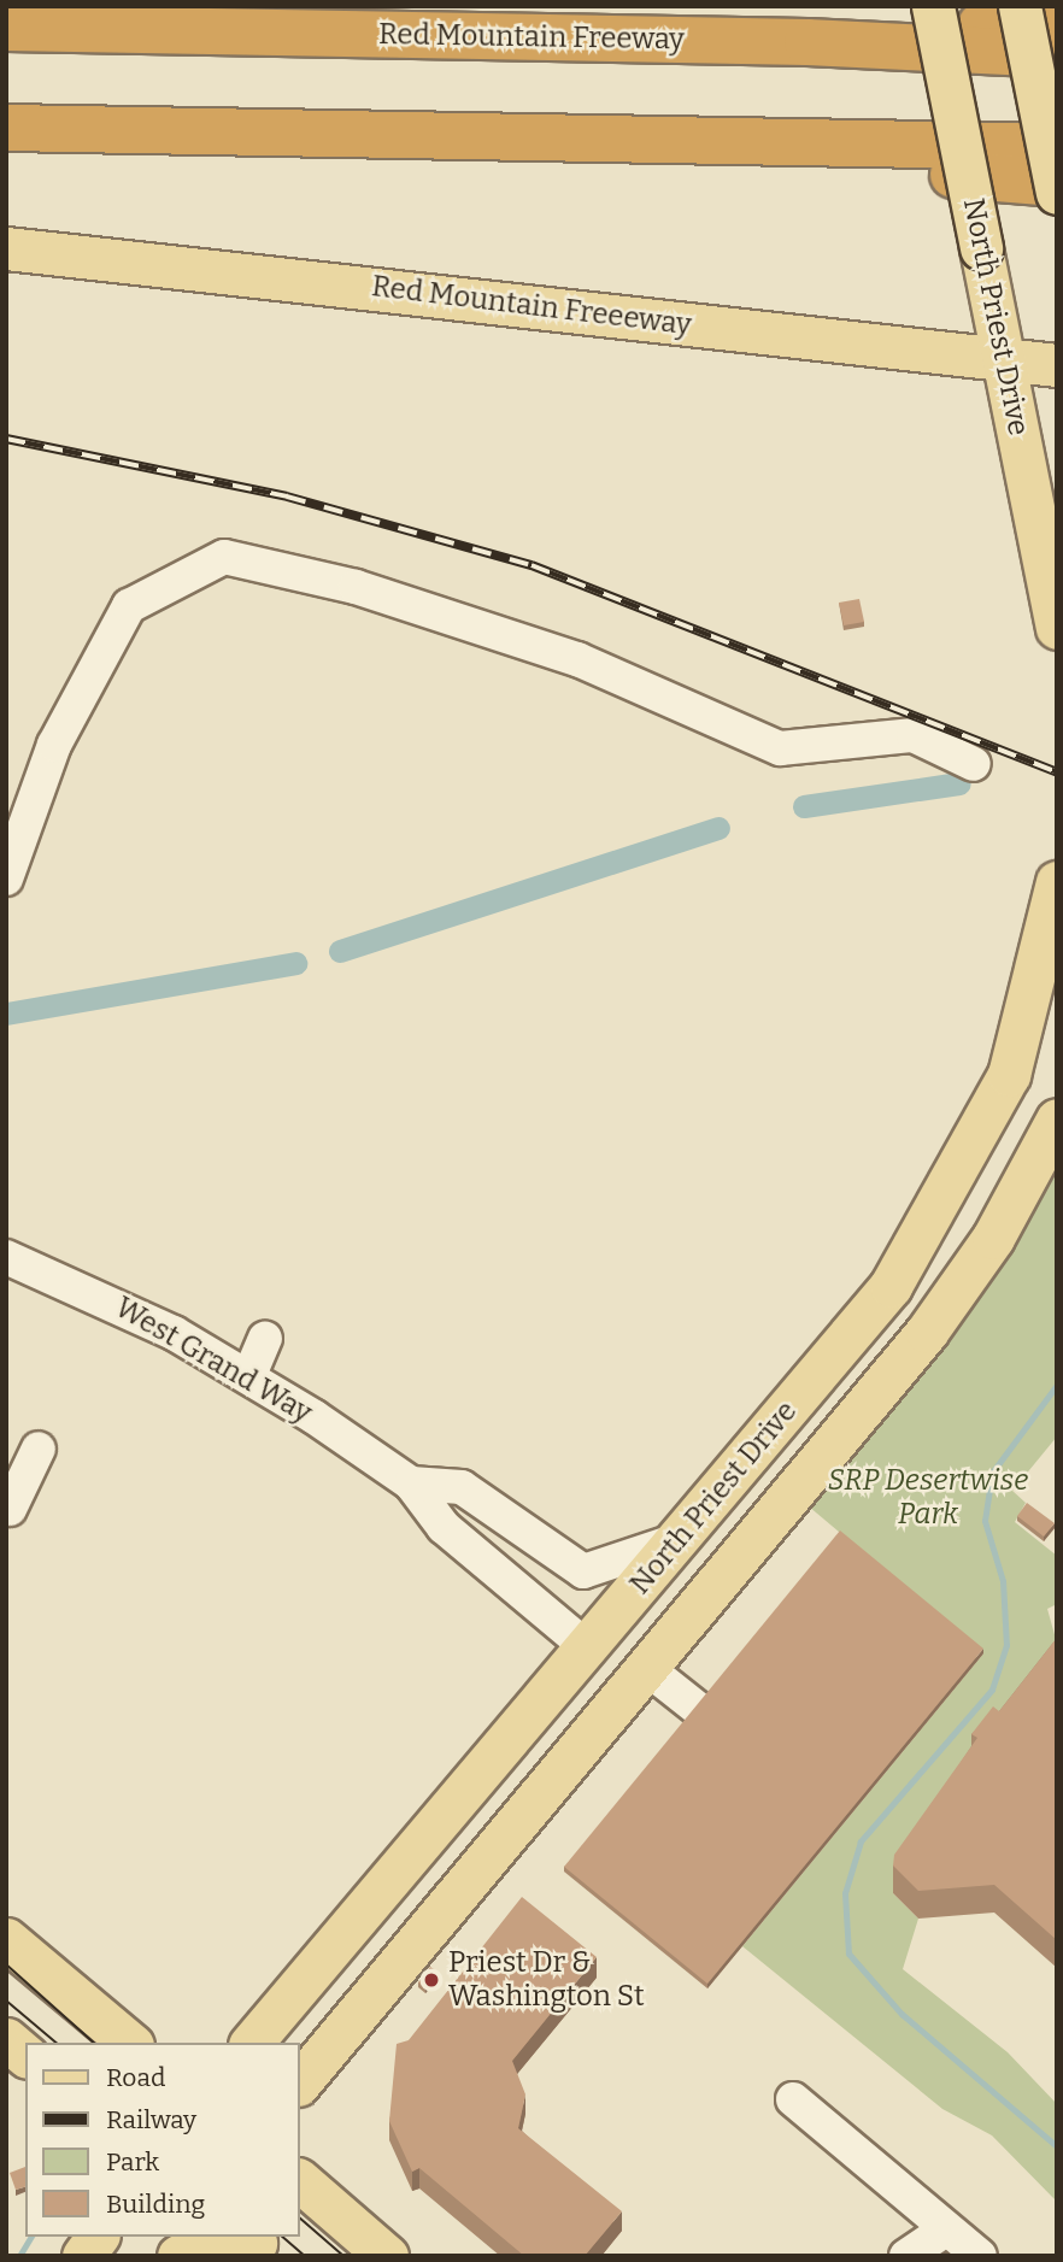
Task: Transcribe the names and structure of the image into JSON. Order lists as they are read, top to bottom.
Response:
{
  "streets": {
    "highway": ["Red Mountain Freeway"],
    "main road": ["Red Mountain Freeeway", "North Priest Drive"],
    "street": ["West Grand Way"]
  },
  "crossings": [
    ["Red Mountain Freeeway", "North Priest Drive"],
    ["North Priest Drive", "West Grand Way"]
  ],
  "parks": ["SRP Desertwise Park"],
  "places": ["Priest Dr & Washington St"],
  "legend": [
    "Road",
    "Railway",
    "Park",
    "Building"
  ]
}
